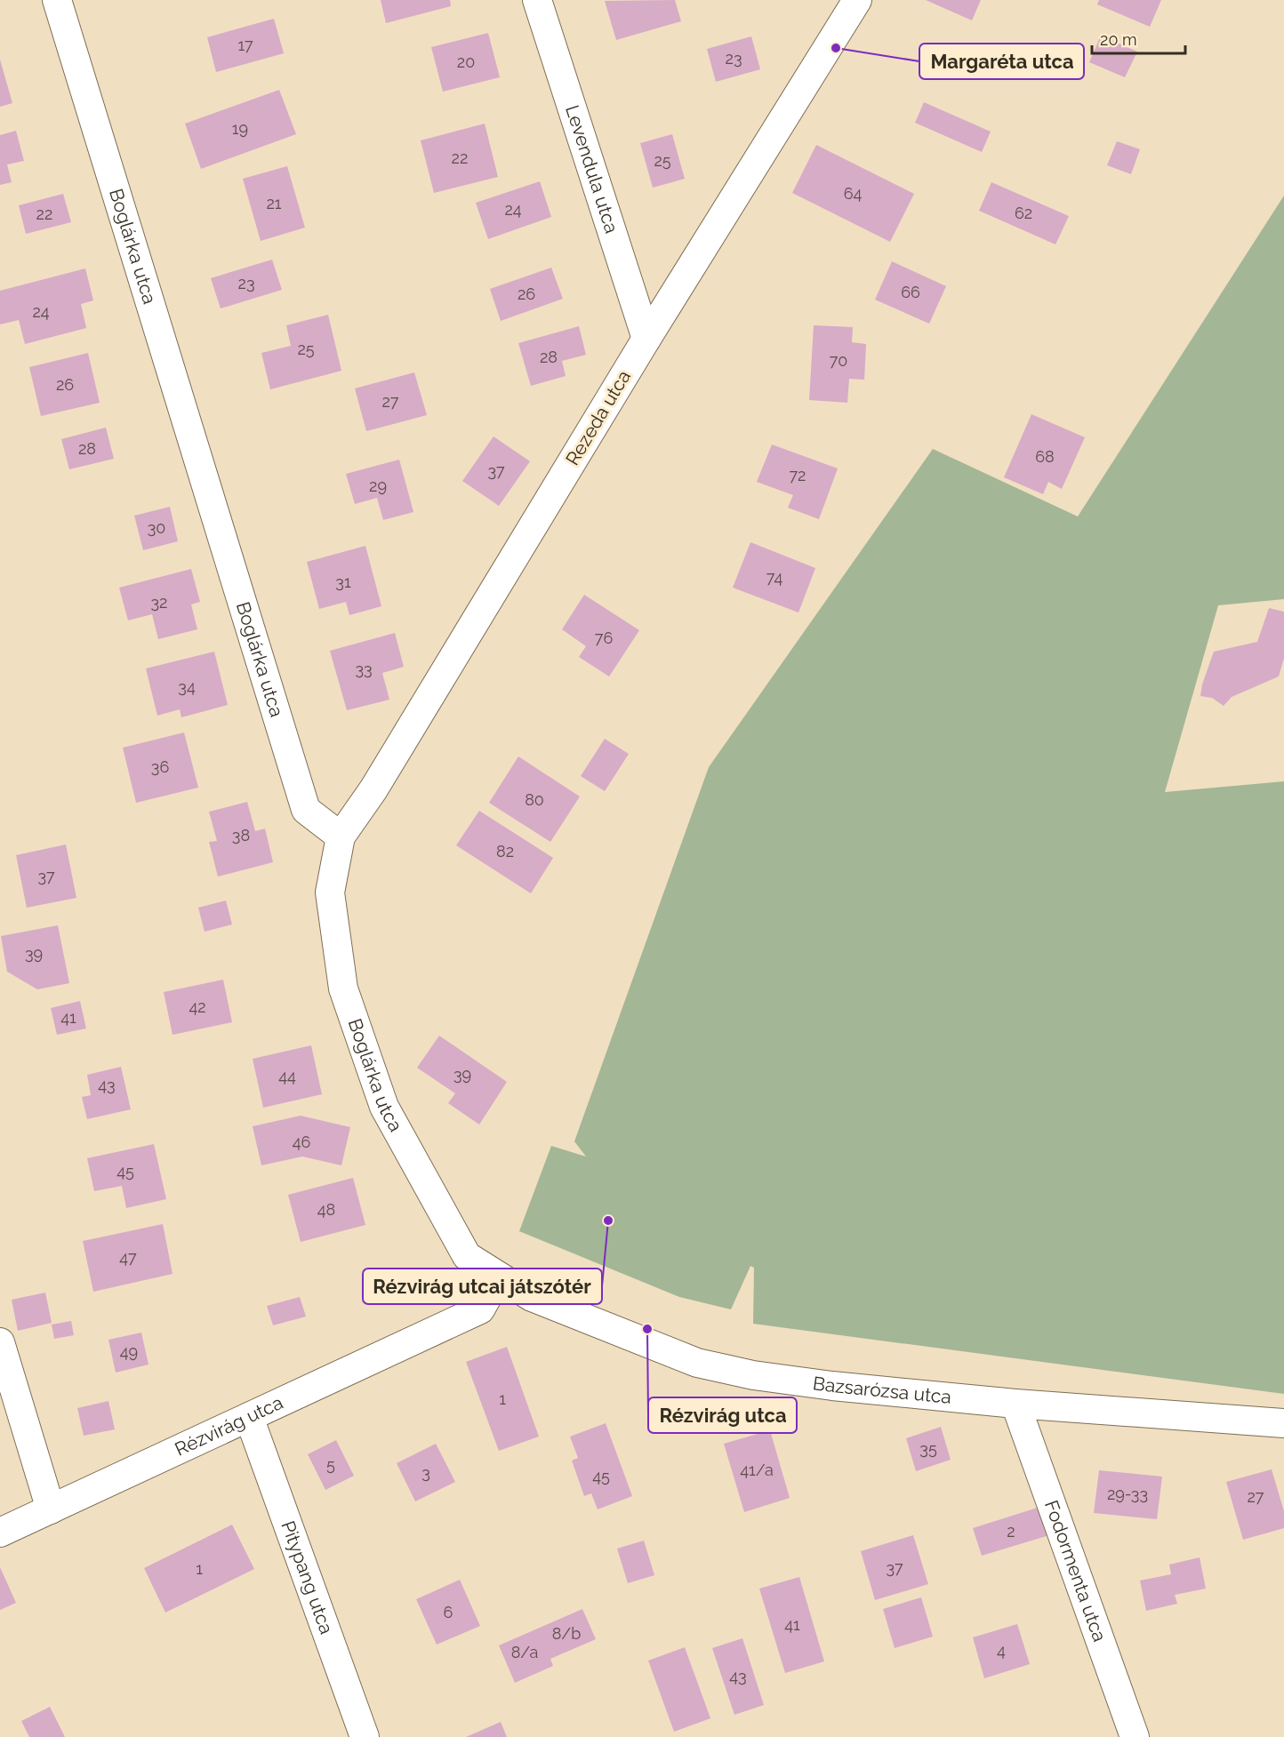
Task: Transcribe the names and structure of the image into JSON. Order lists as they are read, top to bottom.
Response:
{
  "streets": {
    "street": [
      "Levendula utca",
      "Boglárka utca",
      "Rezeda utca",
      "Bazsarózsa utca",
      "Rézvirág utca",
      "Fodormenta utca",
      "Pitypang utca"
    ]
  },
  "crossings": [
    ["Levendula utca", "Rezeda utca"],
    ["Boglárka utca", "Rezeda utca"],
    ["Boglárka utca", "Bazsarózsa utca"],
    ["Boglárka utca", "Rézvirág utca"],
    ["Bazsarózsa utca", "Rézvirág utca"],
    ["Bazsarózsa utca", "Fodormenta utca"],
    ["Rézvirág utca", "Pitypang utca"]
  ],
  "places": ["Margaréta utca", "Rézvirág utcai játszótér", "Rézvirág utca"],
  "house_numbers": [
    "17",
    "23",
    "20",
    "19",
    "22",
    "25",
    "64",
    "21",
    "24",
    "62",
    "22",
    "23",
    "66",
    "26",
    "24",
    "25",
    "28",
    "70",
    "26",
    "27",
    "28",
    "68",
    "37",
    "72",
    "29",
    "30",
    "74",
    "31",
    "32",
    "76",
    "33",
    "34",
    "36",
    "80",
    "38",
    "82",
    "37",
    "39",
    "42",
    "41",
    "39",
    "44",
    "43",
    "46",
    "45",
    "48",
    "47",
    "49",
    "1",
    "35",
    "5",
    "41/a",
    "3",
    "45",
    "29-33",
    "27",
    "2",
    "37",
    "1",
    "6",
    "41",
    "8/b",
    "4",
    "8/a",
    "43"
  ],
  "scale_bar": "20 m"
}
